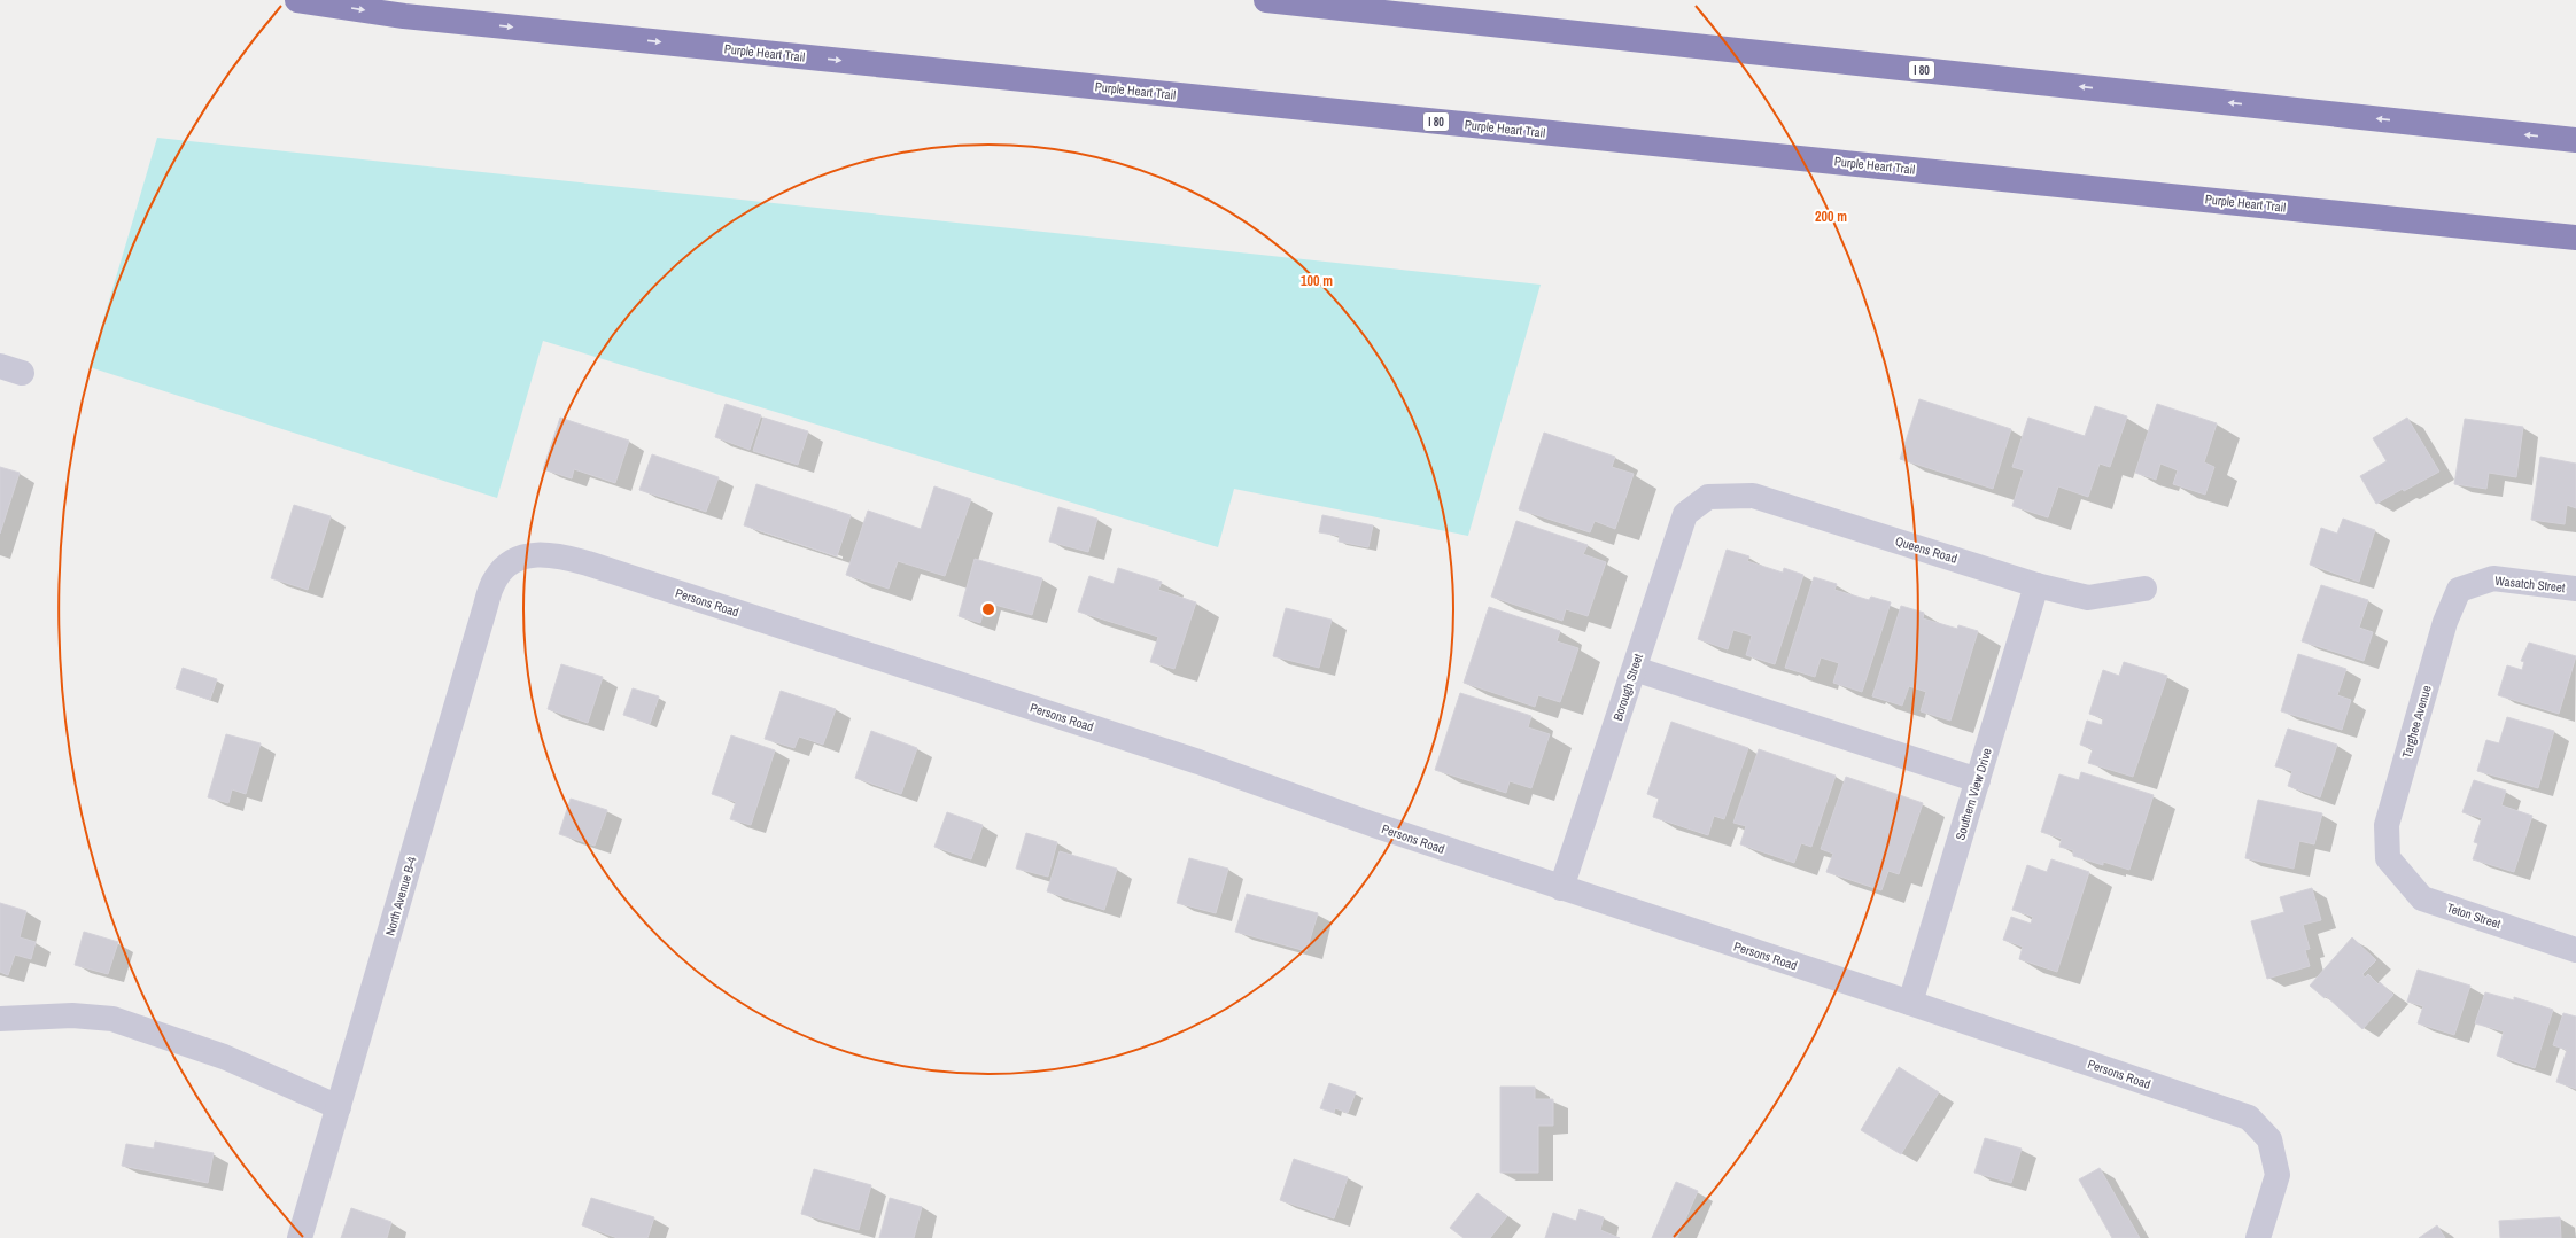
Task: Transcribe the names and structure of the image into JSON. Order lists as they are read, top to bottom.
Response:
{
  "streets": {
    "highway": ["Purple Heart Trail", "I 80"],
    "street": [
      "Queens Road",
      "Wasatch Street",
      "Persons Road",
      "Borough Street",
      "Targhee Avenue",
      "Southern View Drive",
      "North Avenue B-4",
      "Teton Street"
    ]
  },
  "crossings": [
    ["Queens Road", "Borough Street"],
    ["Queens Road", "Southern View Drive"],
    ["Wasatch Street", "Targhee Avenue"],
    ["Persons Road", "Borough Street"],
    ["Persons Road", "Southern View Drive"],
    ["Persons Road", "North Avenue B-4"],
    ["Targhee Avenue", "Teton Street"]
  ],
  "rings": ["200 m", "100 m"]
}
